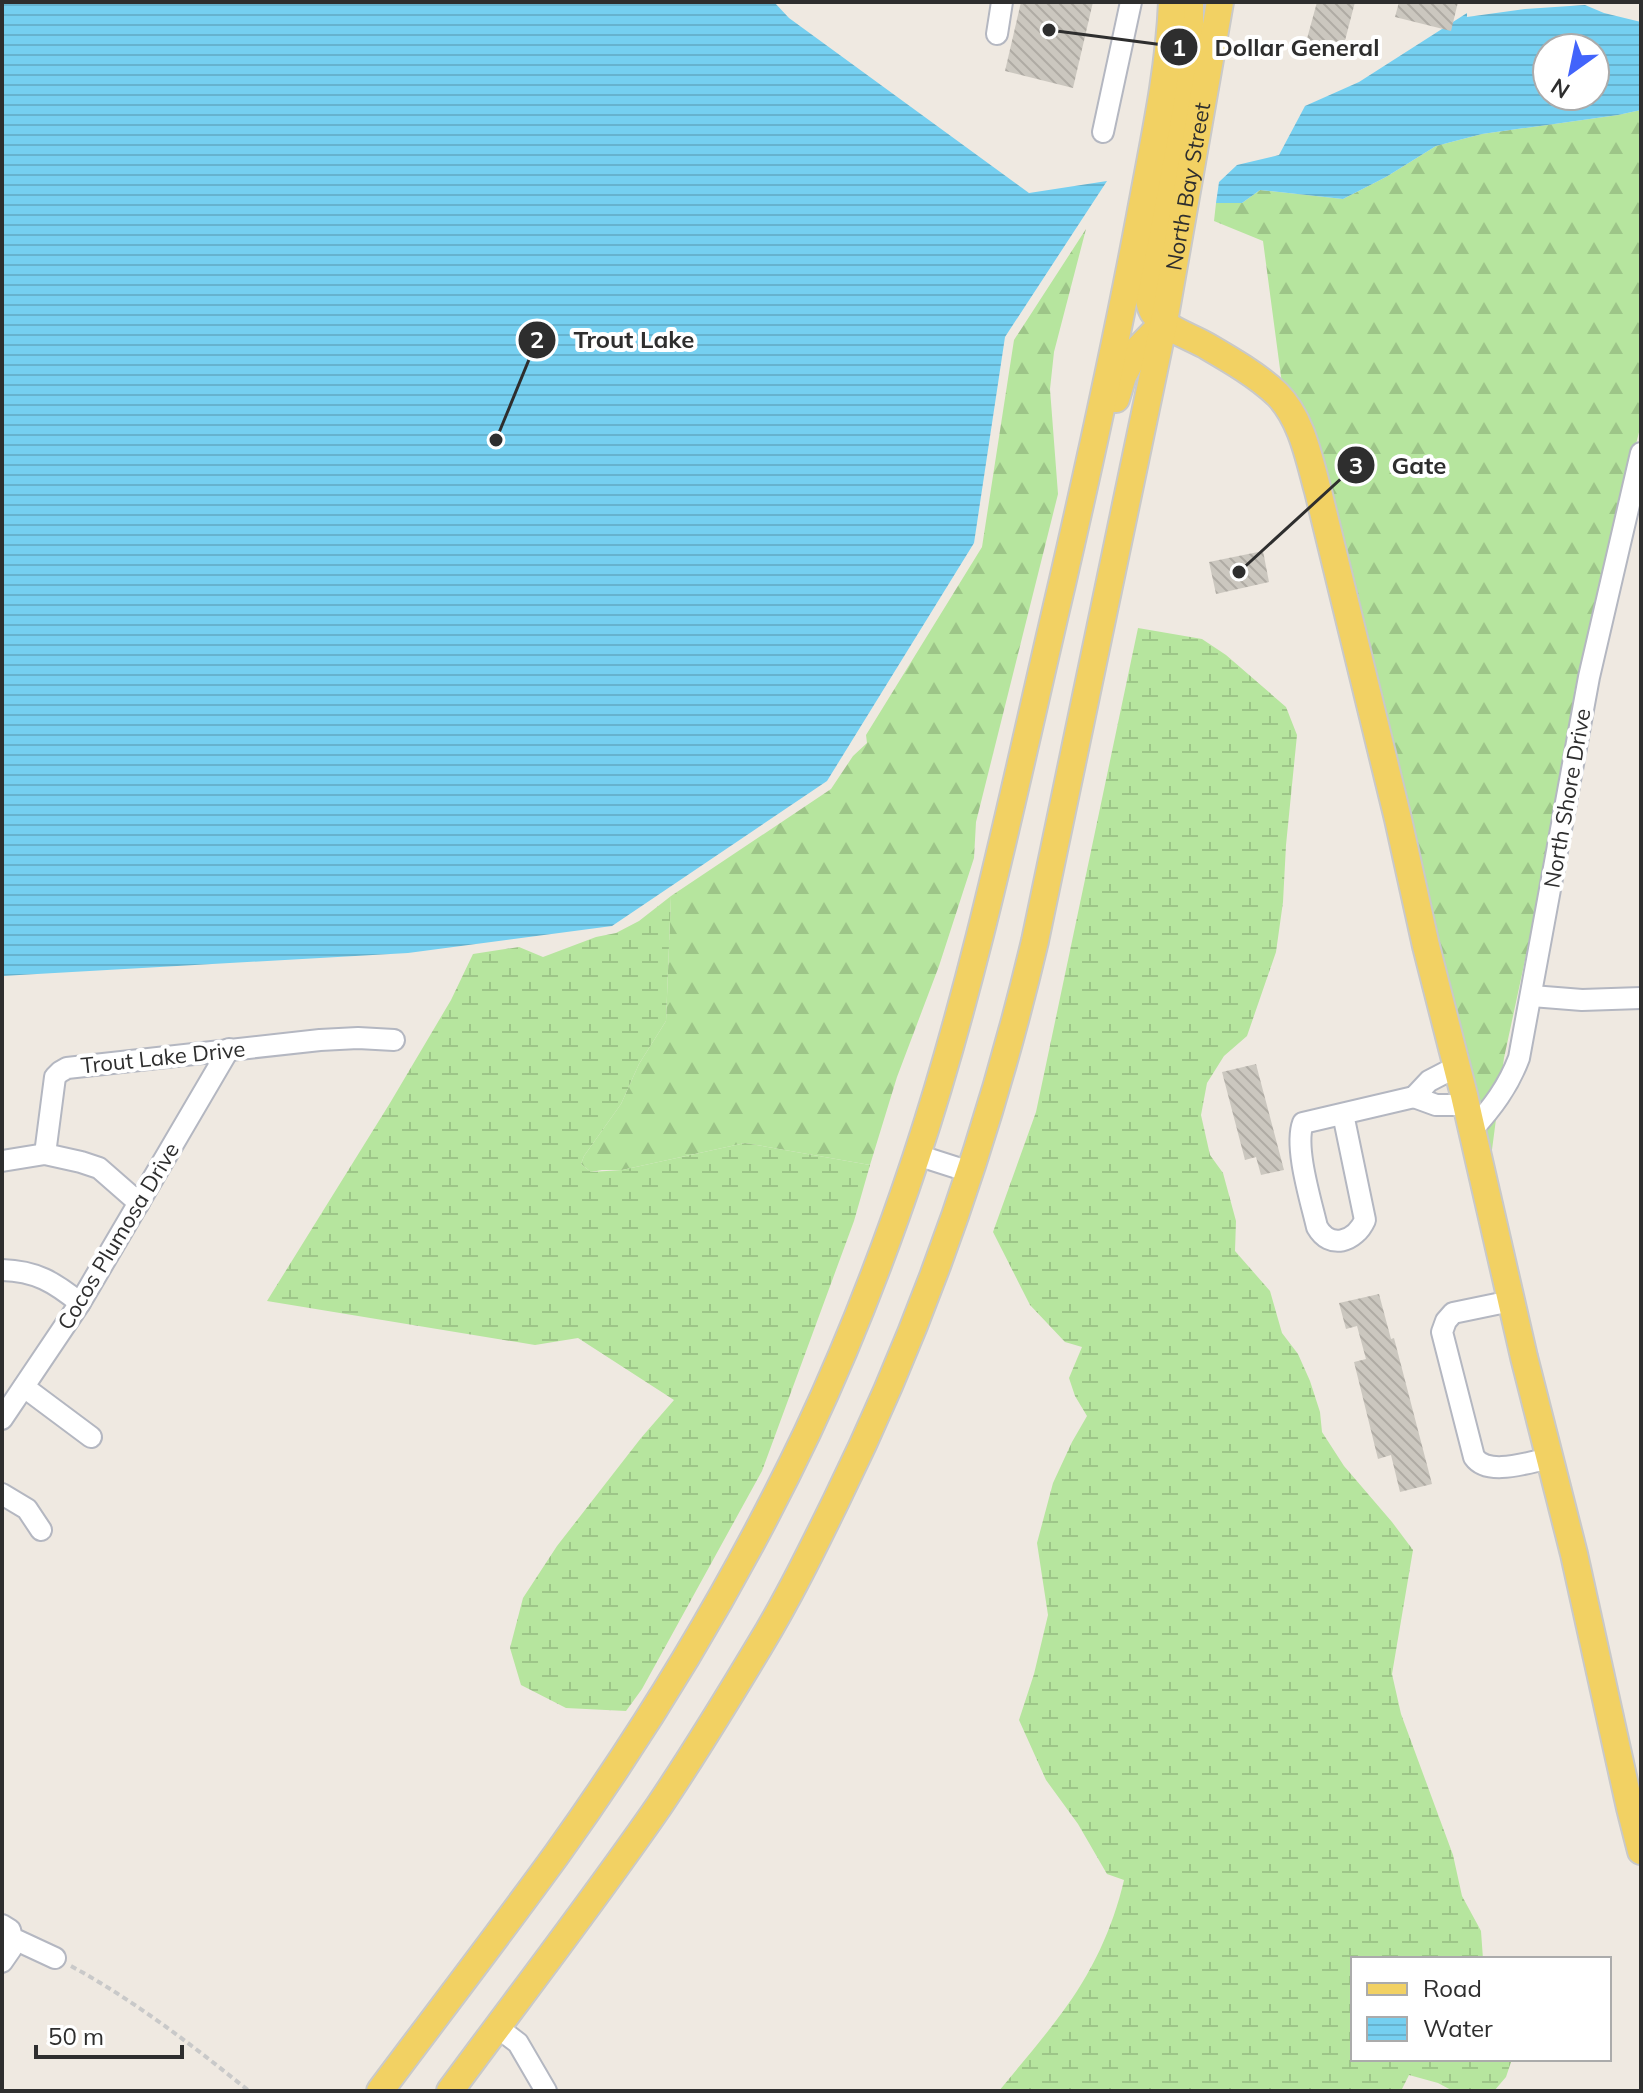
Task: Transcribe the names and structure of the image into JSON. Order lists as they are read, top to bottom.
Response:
{
  "streets": {
    "main road": ["North Bay Street"],
    "street": ["North Shore Drive", "Trout Lake Drive", "Cocos Plumosa Drive"]
  },
  "crossings": [
    ["Trout Lake Drive", "Cocos Plumosa Drive"]
  ],
  "places": ["Dollar General", "Trout Lake", "Gate"],
  "legend": ["Road", "Water"],
  "scale_bar": "50 m",
  "north": "bottom left"
}
